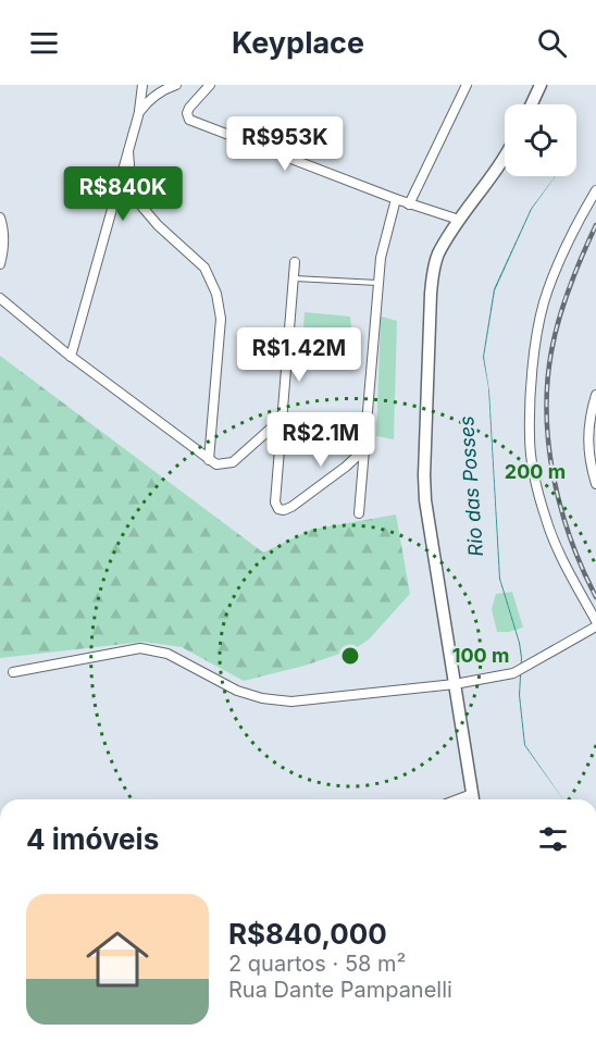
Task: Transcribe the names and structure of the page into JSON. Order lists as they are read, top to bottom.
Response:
{
  "water": ["Rio das Posses"],
  "page": {
    "header": "Keyplace",
    "price": [
      "R$953K",
      "R$840K",
      "R$1.42M",
      "R$2.1M"
    ],
    "heading": "4 imóveis",
    "list": [
      {
        "name": "R$840,000",
        "note": "2 quartos · 58 m² · Rua Dante Pampanelli"
      }
    ]
  },
  "rings": ["200 m", "100 m"]
}
